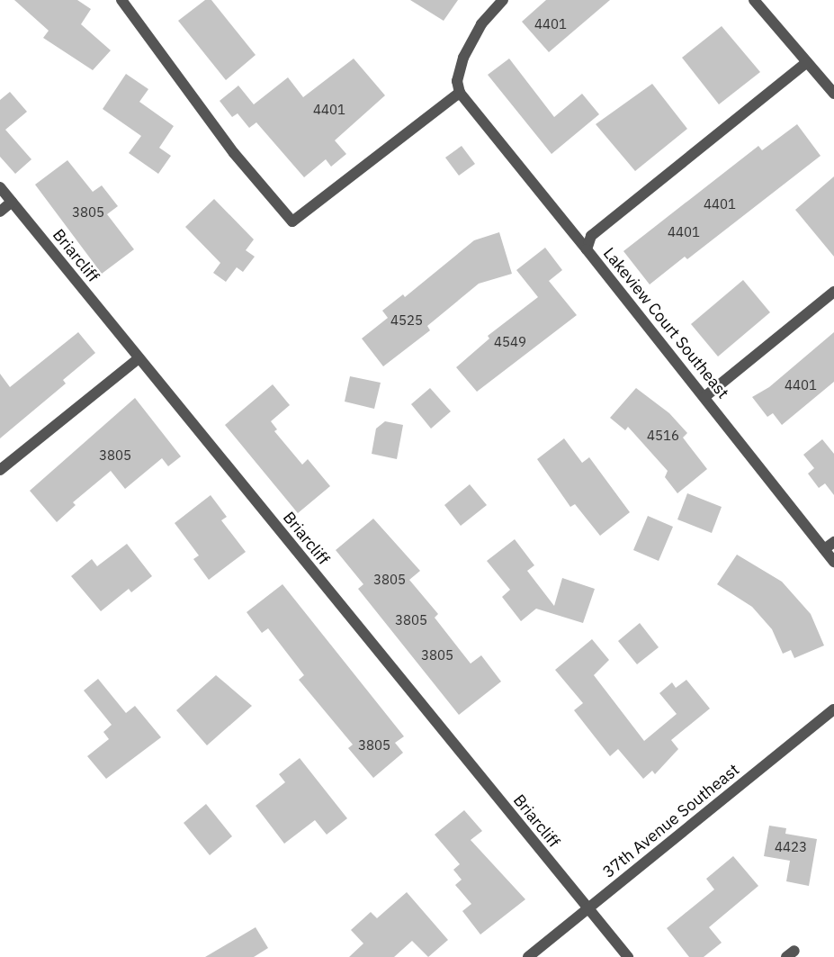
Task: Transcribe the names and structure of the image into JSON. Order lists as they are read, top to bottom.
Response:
{
  "streets": {
    "street": ["Briarcliff", "Lakeview Court Southeast", "37th Avenue Southeast"]
  },
  "crossings": [
    ["Briarcliff", "37th Avenue Southeast"]
  ],
  "house_numbers": [
    "4401",
    "4401",
    "4401",
    "3805",
    "4401",
    "4525",
    "4549",
    "4401",
    "4516",
    "3805",
    "3805",
    "3805",
    "3805",
    "3805",
    "4423"
  ]
}
